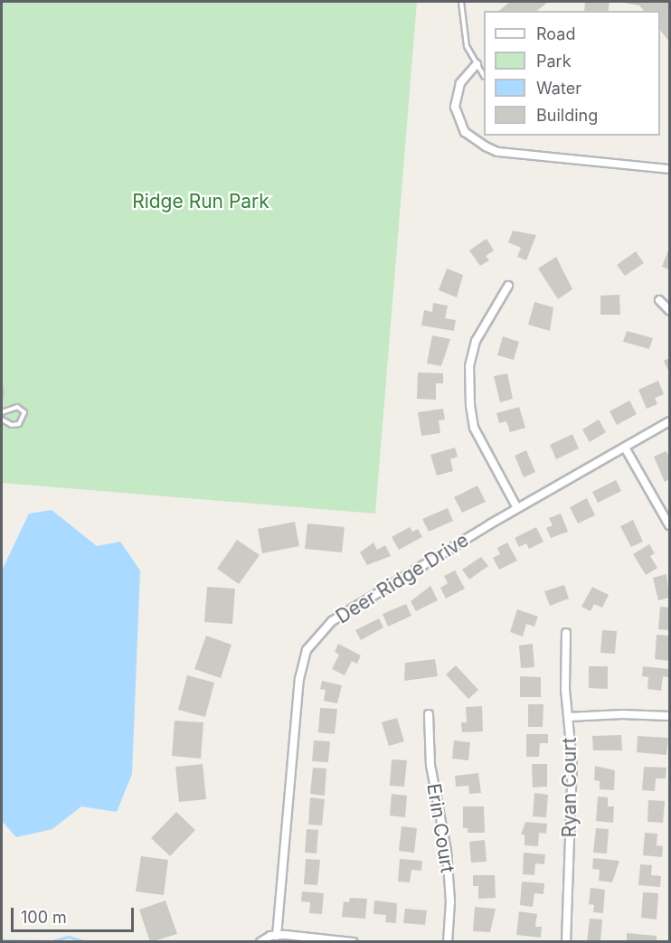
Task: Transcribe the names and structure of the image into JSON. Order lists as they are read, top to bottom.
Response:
{
  "streets": {
    "street": ["Deer Ridge Drive", "Ryan Court", "Erin Court"]
  },
  "parks": ["Ridge Run Park"],
  "legend": [
    "Road",
    "Park",
    "Water",
    "Building"
  ],
  "scale_bar": "100 m"
}
